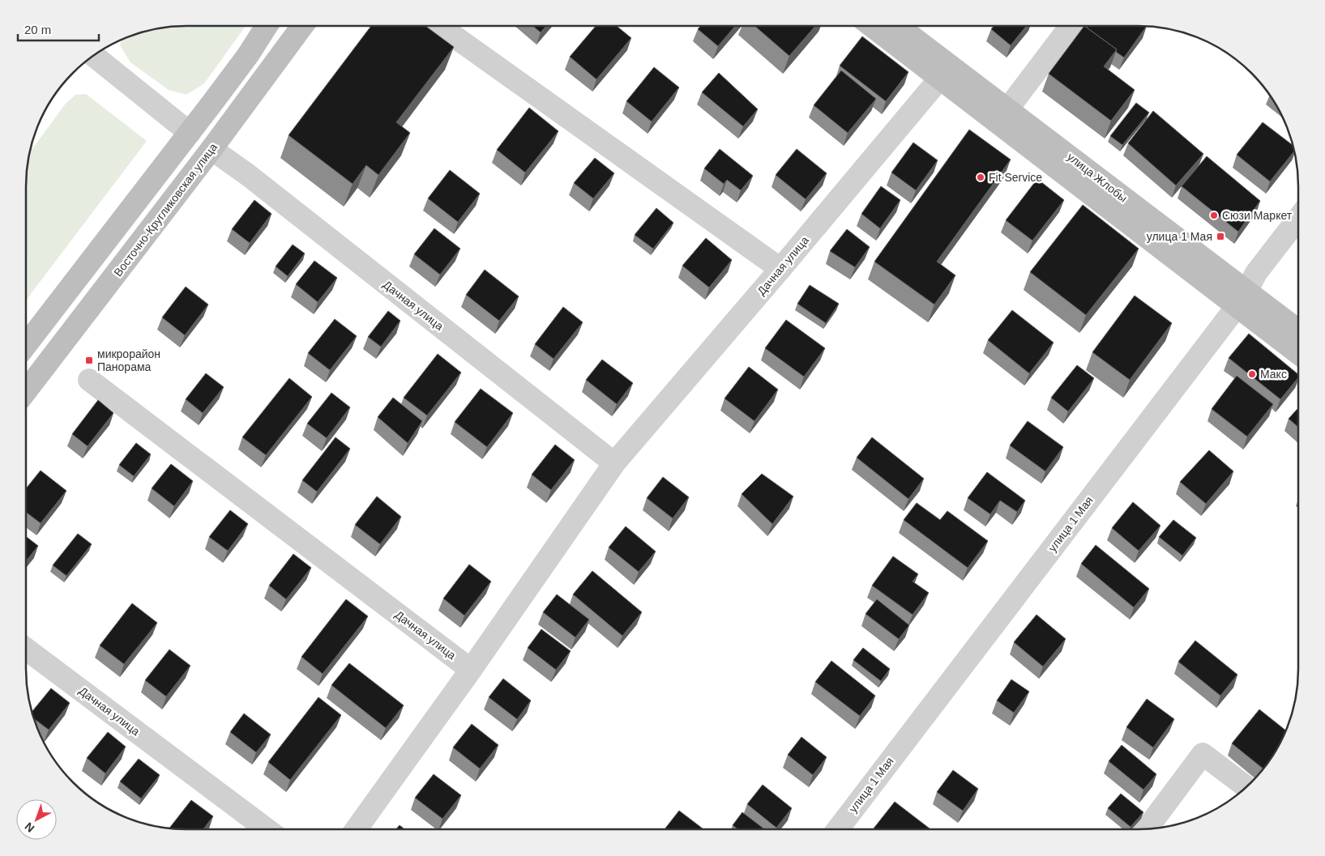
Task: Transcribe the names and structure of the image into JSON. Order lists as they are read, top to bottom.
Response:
{
  "streets": {
    "main road": ["улица Жлобы", "Восточно-Кругликовская улица"],
    "street": ["Дачная улица", "улица 1 Мая"]
  },
  "crossings": [
    ["улица Жлобы", "Дачная улица"],
    ["улица Жлобы", "улица 1 Мая"],
    ["Восточно-Кругликовская улица", "Дачная улица"]
  ],
  "places": {
    "other": ["Fit Service", "Сюзи Маркет", "Макс"],
    "transit": ["улица 1 Мая", "микрорайон Панорама"]
  },
  "scale_bar": "20 m",
  "north": "bottom left"
}
